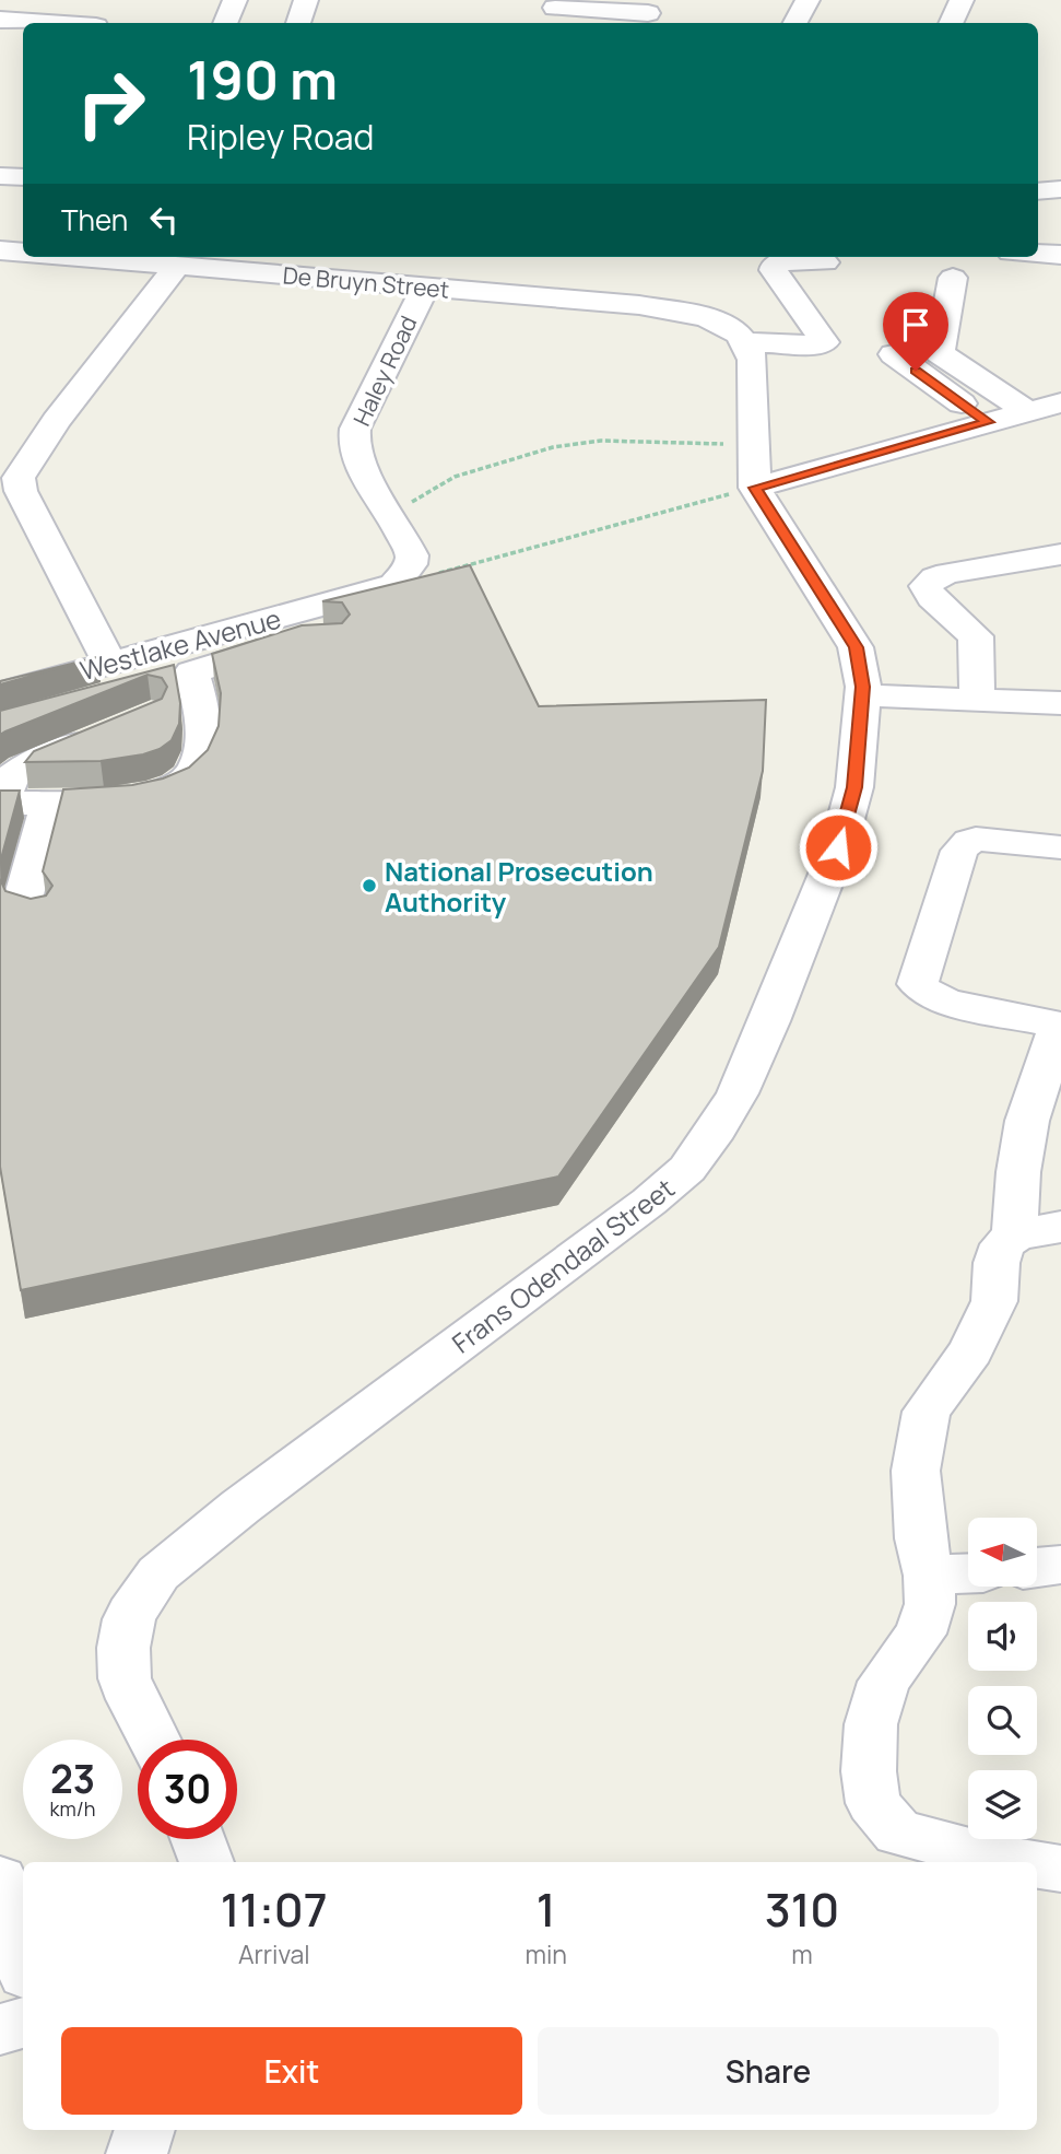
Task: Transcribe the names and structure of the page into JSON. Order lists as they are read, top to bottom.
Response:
{
  "streets": {
    "street": [
      "De Bruyn Street",
      "Haley Road",
      "Westlake Avenue",
      "Frans Odendaal Street"
    ]
  },
  "crossings": [
    ["De Bruyn Street", "Haley Road"],
    ["Haley Road", "Westlake Avenue"]
  ],
  "places": ["National Prosecution Authority"],
  "north": "left",
  "page": {
    "turn": ["190 m", "Ripley Road"],
    "then": "Then",
    "speed": "23 km/h",
    "limit": "30",
    "eta": [
      "11:07",
      "Arrival",
      "1",
      "min",
      "310",
      "m"
    ],
    "buttons": ["Exit", "Share"]
  }
}
